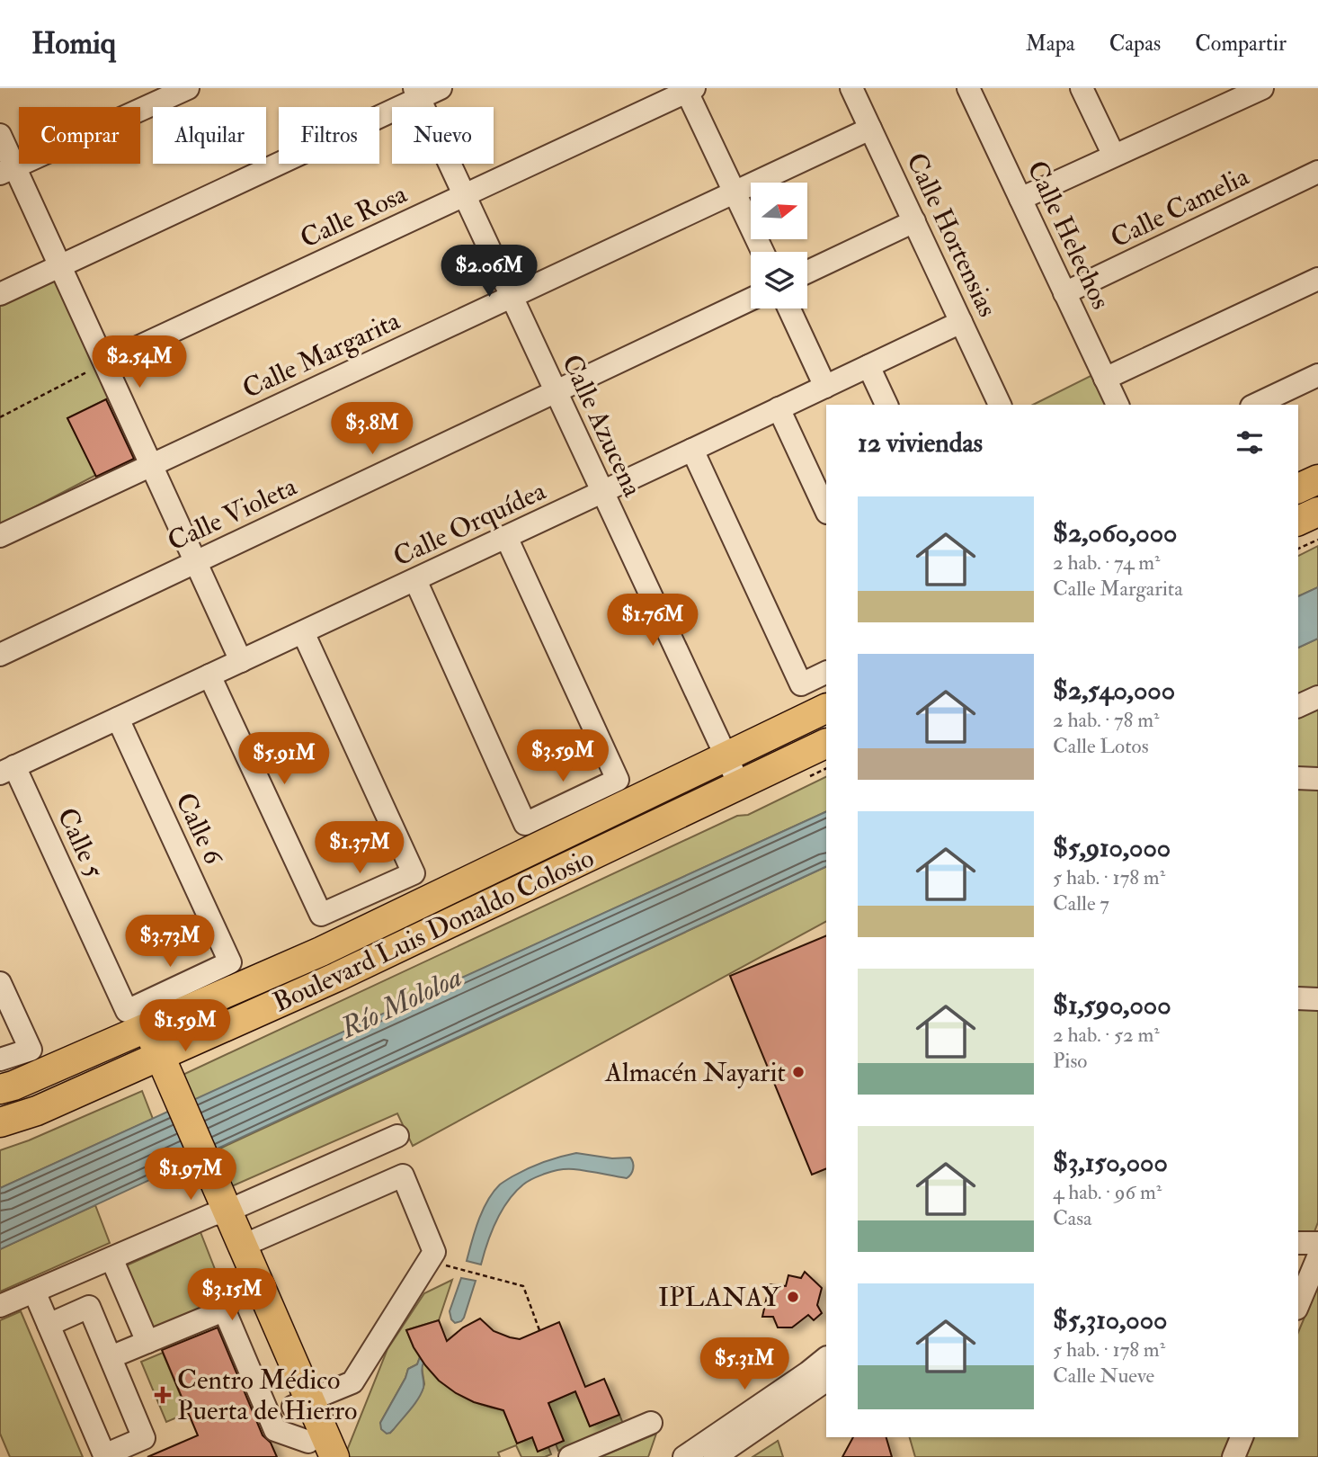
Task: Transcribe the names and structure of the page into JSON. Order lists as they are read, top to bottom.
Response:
{
  "streets": {
    "main road": ["Boulevard Luis Donaldo Colosio"],
    "street": [
      "Calle Camelia",
      "Calle Rosa",
      "Calle Hortensias",
      "Calle Helechos",
      "Calle Margarita",
      "Calle Azucena",
      "Calle Violeta",
      "Calle Orquídea",
      "Calle 6",
      "Calle 5"
    ]
  },
  "crossings": [
    ["Calle Camelia", "Calle Helechos"],
    ["Calle Rosa", "Calle Azucena"],
    ["Calle Hortensias", "Calle Margarita"],
    ["Calle Hortensias", "Calle Orquídea"],
    ["Calle Margarita", "Calle Azucena"],
    ["Calle Azucena", "Calle Violeta"],
    ["Calle Azucena", "Calle Orquídea"],
    ["Calle Azucena", "Boulevard Luis Donaldo Colosio"],
    ["Calle Orquídea", "Calle 6"],
    ["Calle Orquídea", "Calle 5"],
    ["Calle 6", "Calle 5"],
    ["Calle 6", "Boulevard Luis Donaldo Colosio"],
    ["Calle 5", "Boulevard Luis Donaldo Colosio"]
  ],
  "water": ["Río Mololoa"],
  "places": {
    "other": ["Almacén Nayarit", "IPLANAY"],
    "health": ["Centro Médico Puerta de Hierro"]
  },
  "north": "right",
  "page": {
    "header": "Homiq",
    "nav": ["Mapa", "Capas", "Compartir"],
    "chip": [
      "Comprar",
      "Alquilar",
      "Filtros",
      "Nuevo"
    ],
    "price": [
      "$2.06M",
      "$2.54M",
      "$3.8M",
      "$1.76M",
      "$3.59M",
      "$5.91M",
      "$1.37M",
      "$3.73M",
      "$1.59M",
      "$1.97M",
      "$3.15M",
      "$5.31M"
    ],
    "heading": "12 viviendas",
    "list": [
      {
        "name": "$2,060,000",
        "note": "2 hab. · 74 m² · Calle Margarita"
      },
      {
        "name": "$2,540,000",
        "note": "2 hab. · 78 m² · Calle Lotos"
      },
      {
        "name": "$5,910,000",
        "note": "5 hab. · 178 m² · Calle 7"
      },
      {
        "name": "$1,590,000",
        "note": "2 hab. · 52 m² · Piso"
      },
      {
        "name": "$3,150,000",
        "note": "4 hab. · 96 m² · Casa"
      },
      {
        "name": "$5,310,000",
        "note": "5 hab. · 178 m² · Calle Nueve"
      }
    ]
  }
}
